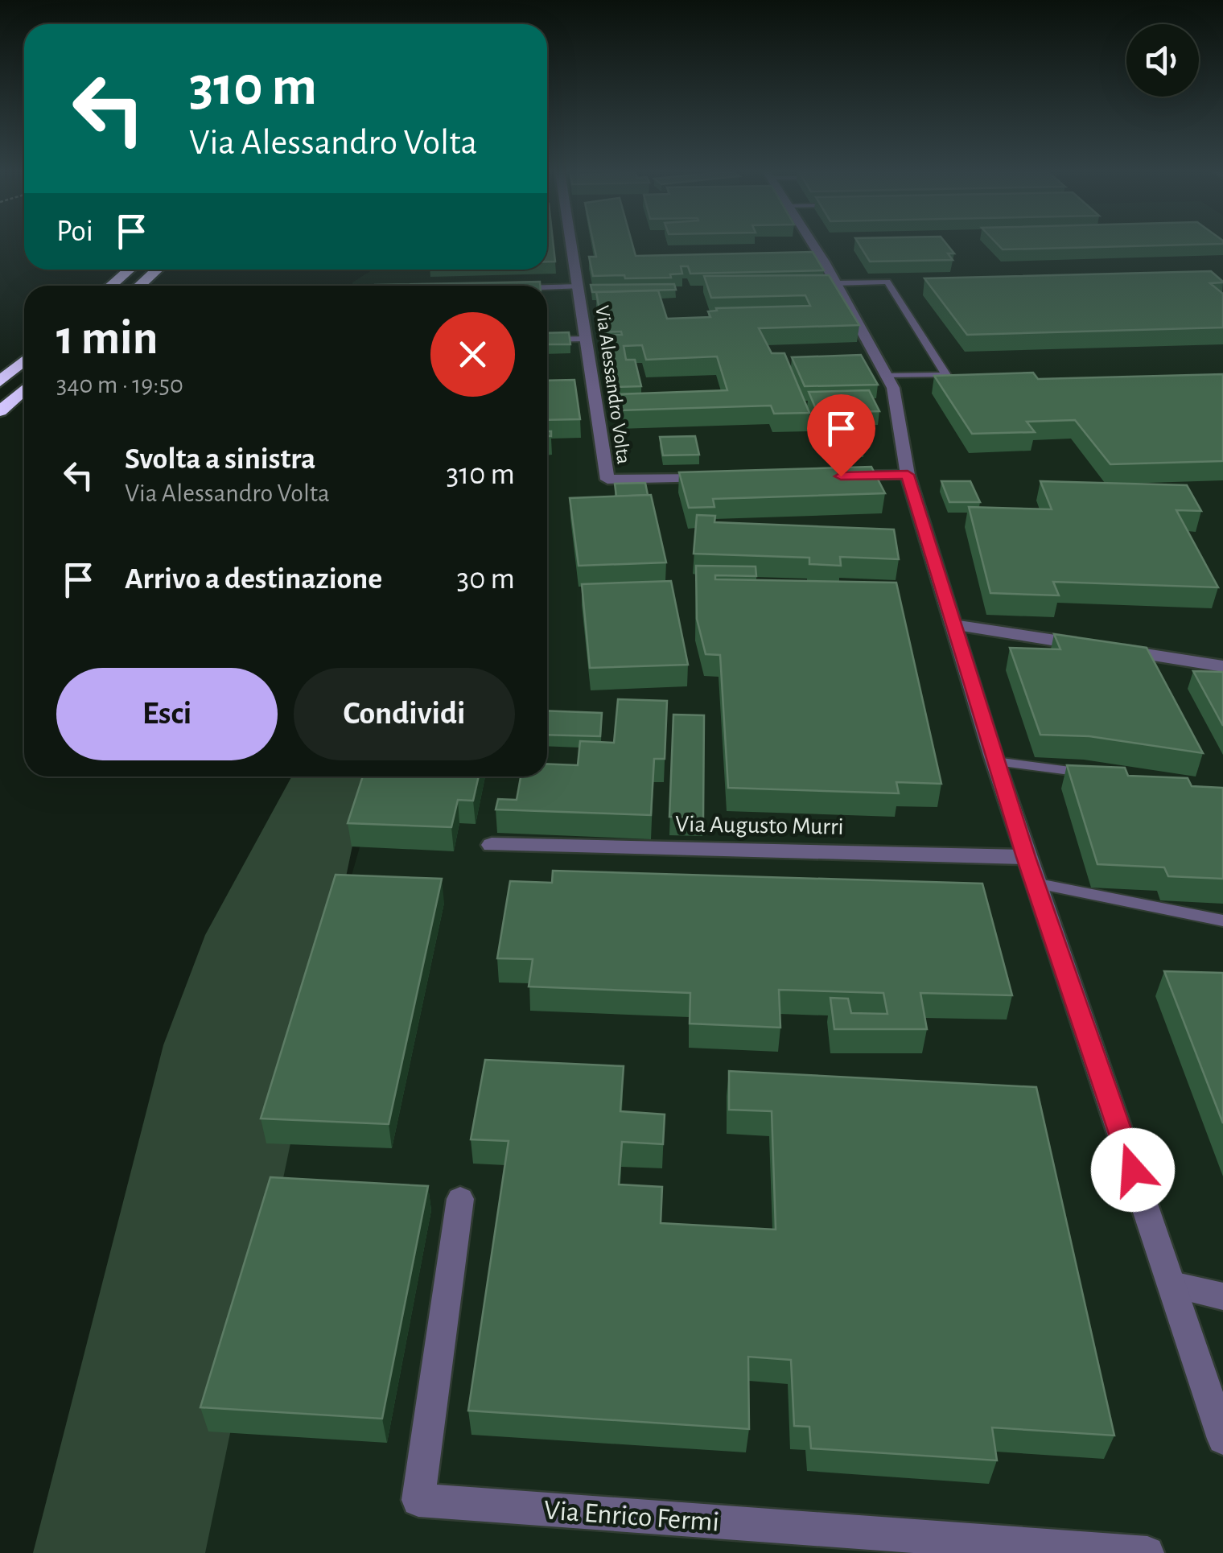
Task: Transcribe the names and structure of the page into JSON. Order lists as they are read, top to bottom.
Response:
{
  "streets": {
    "street": ["Via Alessandro Volta", "Via Augusto Murri", "Via Enrico Fermi"]
  },
  "page": {
    "turn": ["310 m", "Via Alessandro Volta"],
    "then": "Poi",
    "heading": ["1 min", "340 m · 19:50"],
    "list": [
      {
        "name": "Svolta a sinistra",
        "note": "Via Alessandro Volta",
        "value": "310 m"
      },
      {
        "name": "Arrivo a destinazione",
        "value": "30 m"
      }
    ],
    "buttons": ["Esci", "Condividi"]
  }
}
